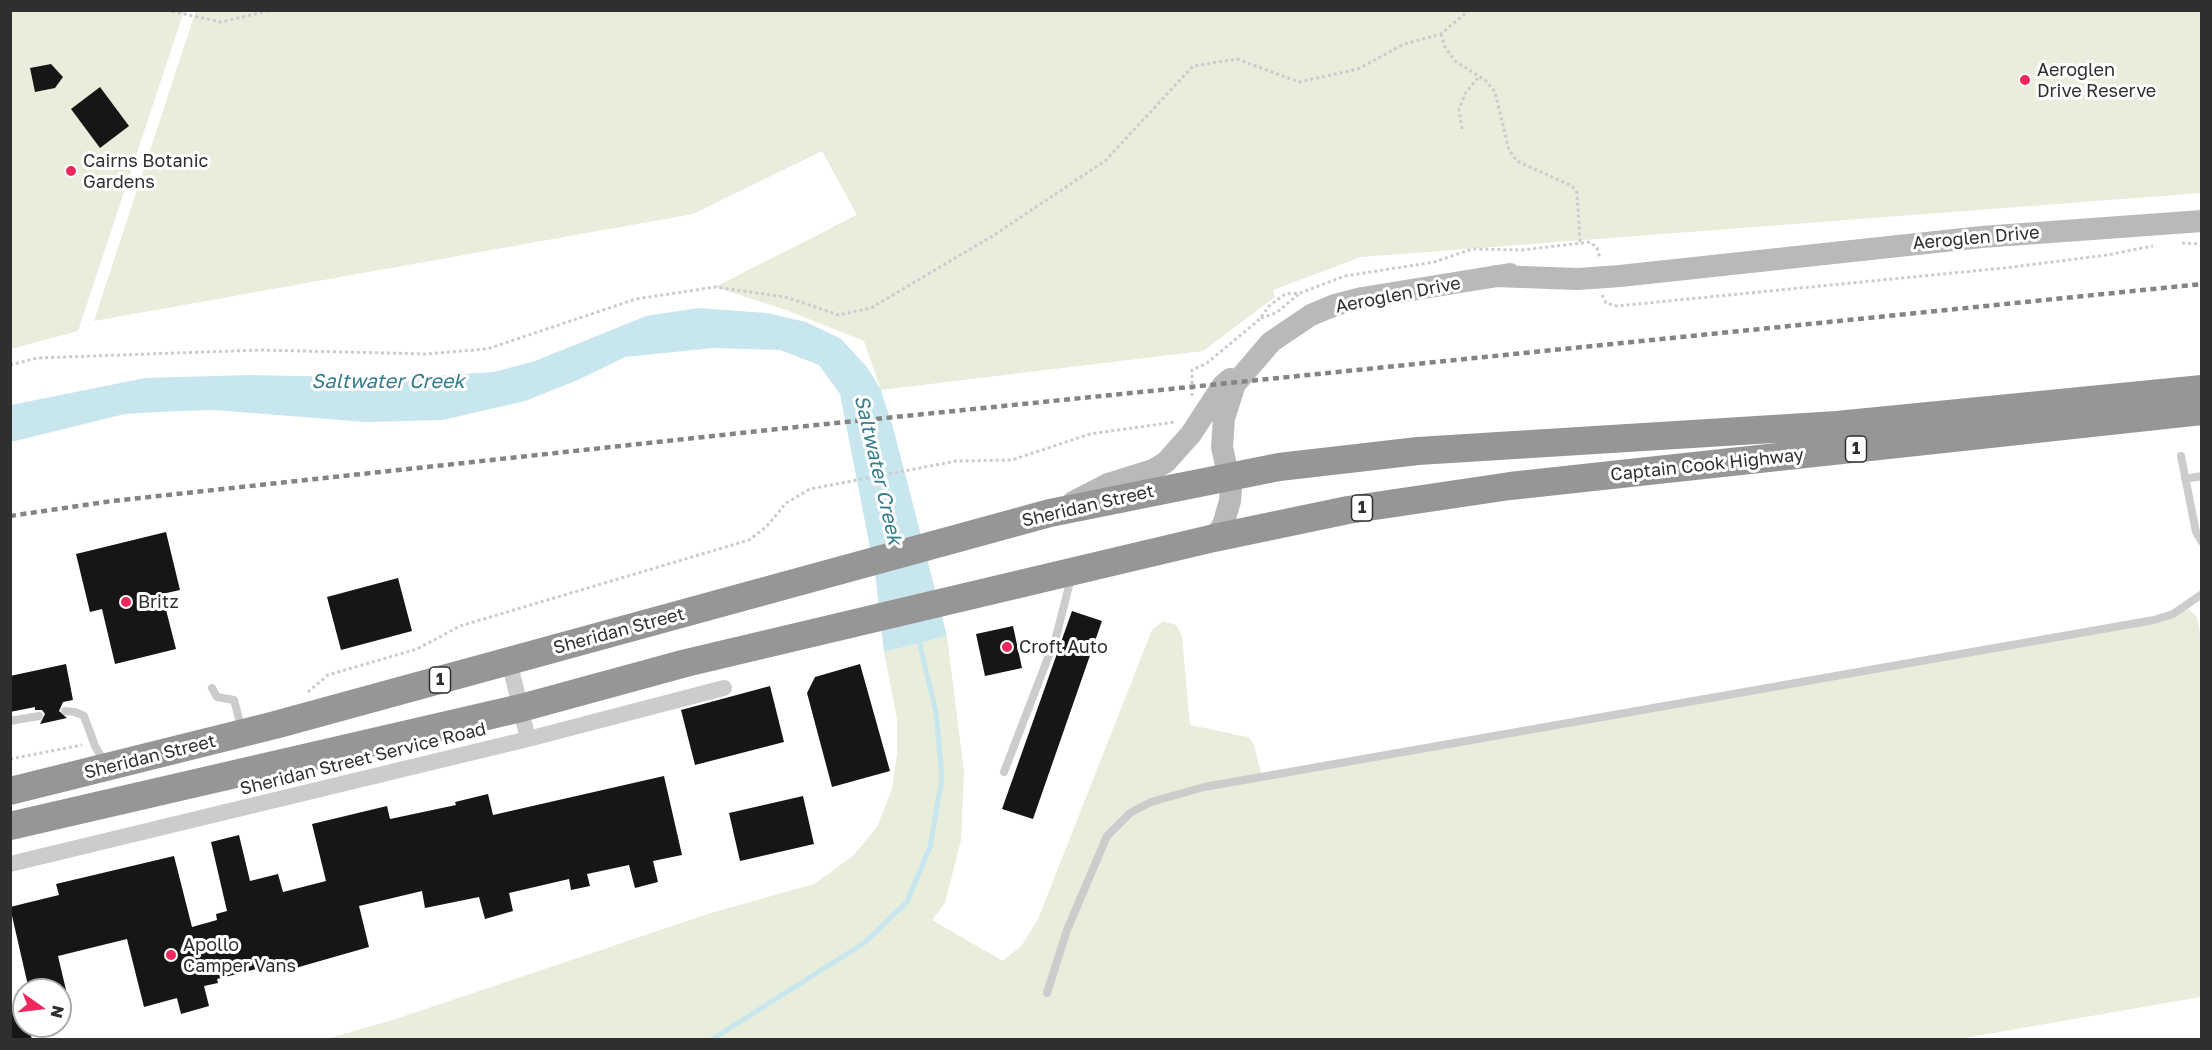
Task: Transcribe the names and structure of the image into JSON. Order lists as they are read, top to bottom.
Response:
{
  "streets": {
    "highway": ["1", "Captain Cook Highway", "Sheridan Street"],
    "street": ["Aeroglen Drive", "Sheridan Street Service Road"]
  },
  "crossings": [
    ["Aeroglen Drive", "Captain Cook Highway"],
    ["Aeroglen Drive", "Sheridan Street"],
    ["Captain Cook Highway", "Sheridan Street"]
  ],
  "water": ["Saltwater Creek"],
  "places": [
    "Aeroglen Drive Reserve",
    "Cairns Botanic Gardens",
    "Britz",
    "Croft Auto",
    "Apollo Camper Vans"
  ],
  "north": "right"
}
